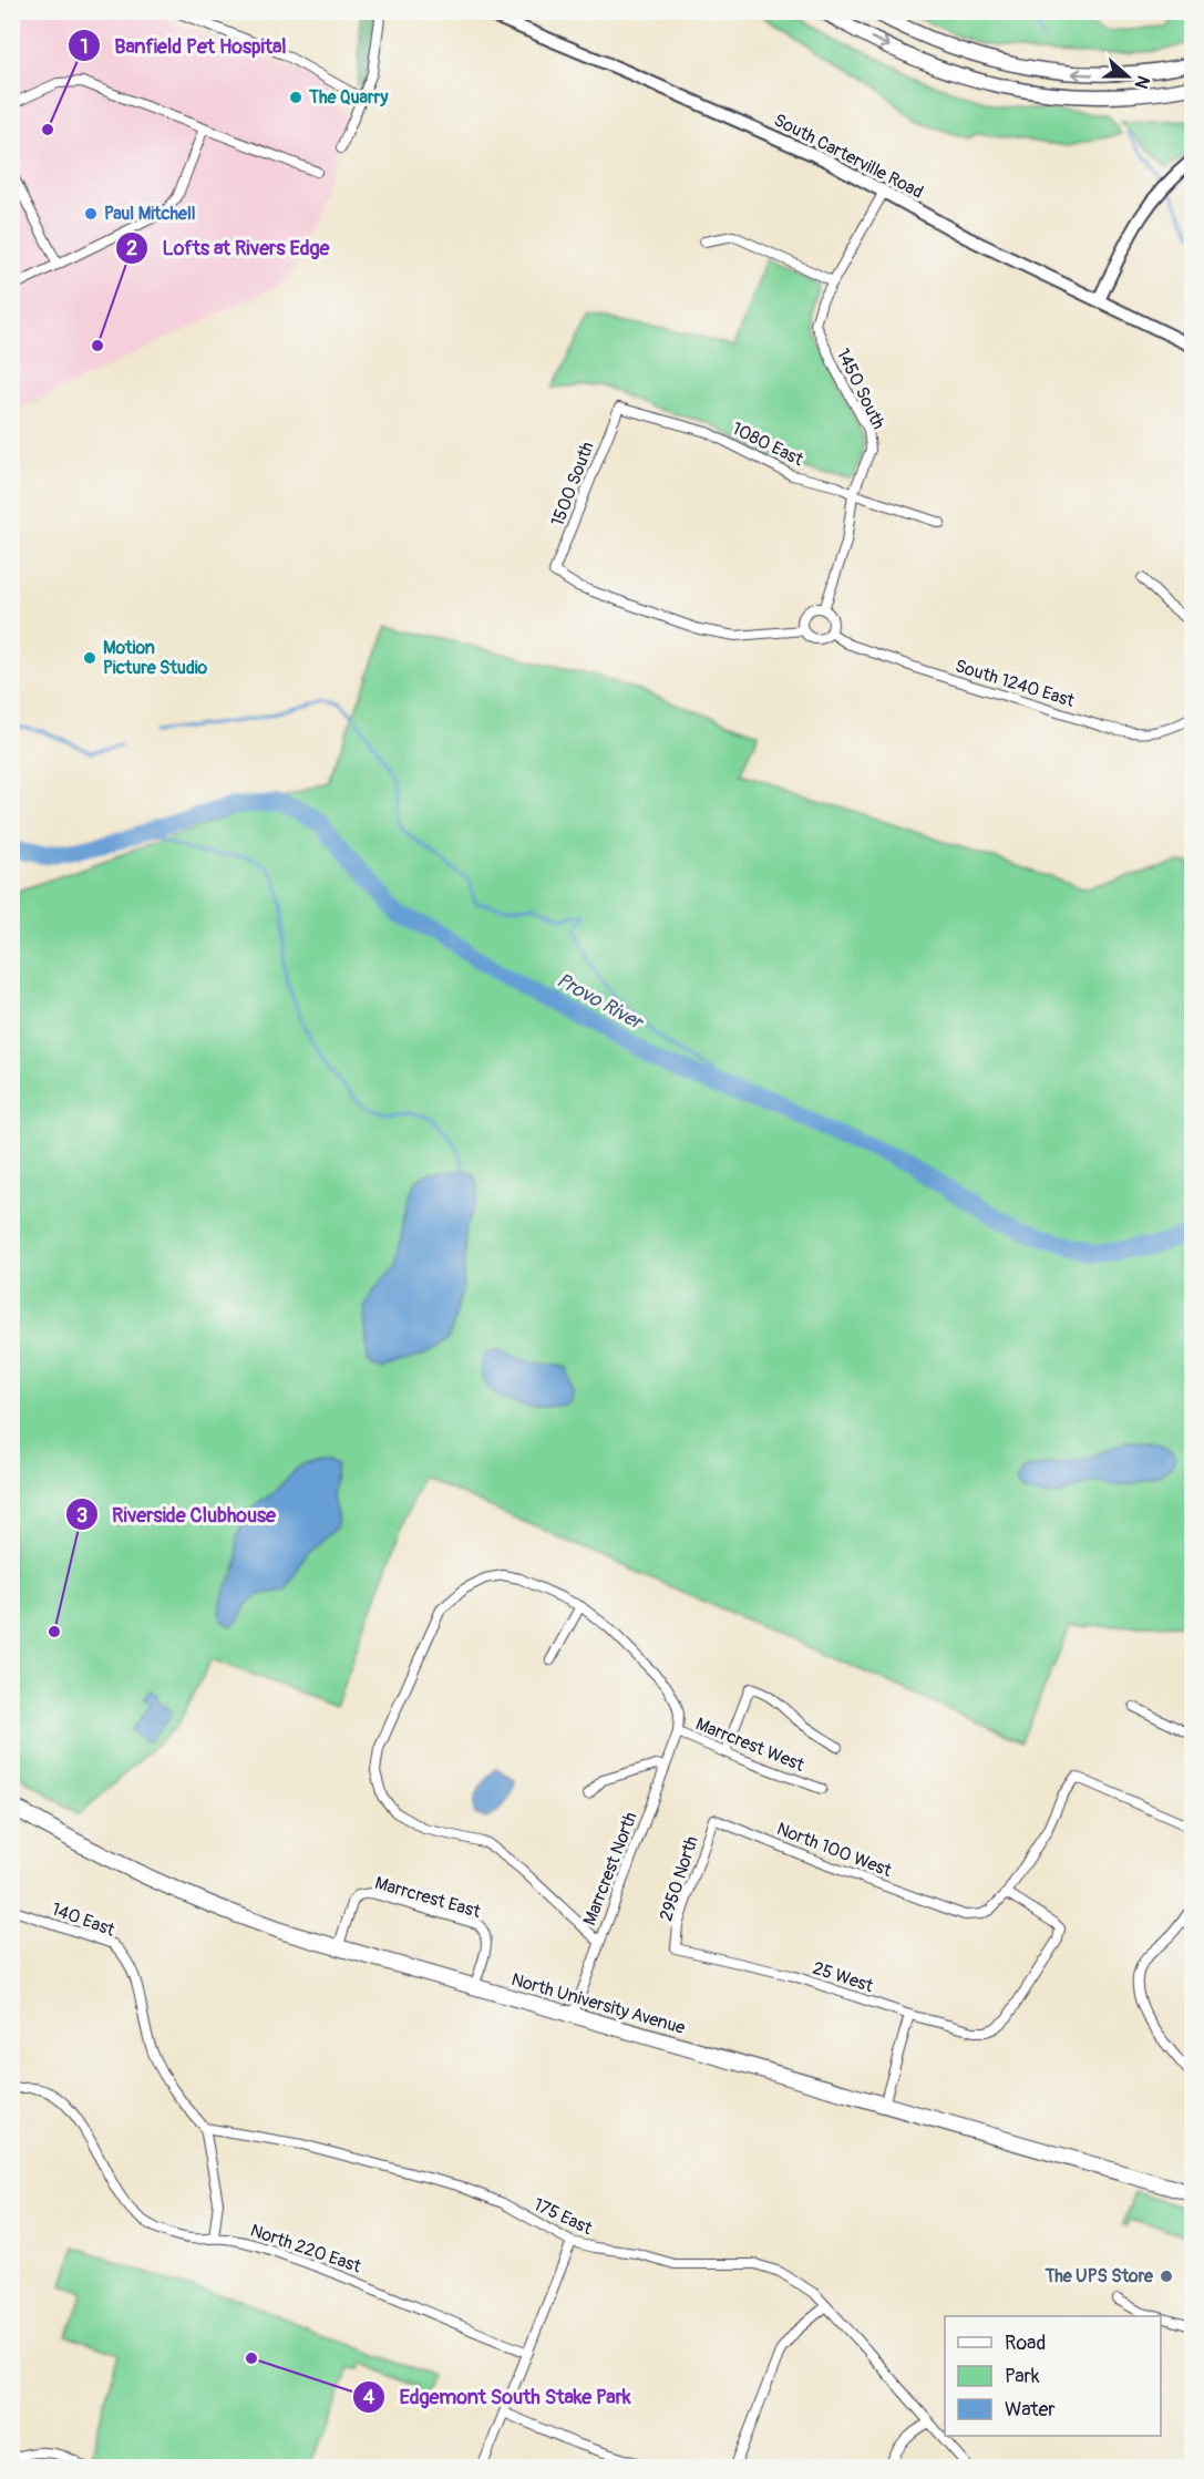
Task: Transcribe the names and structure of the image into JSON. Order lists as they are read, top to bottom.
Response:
{
  "streets": {
    "highway": ["North University Avenue"],
    "street": [
      "South Carterville Road",
      "1450 South",
      "1080 East",
      "1500 South",
      "South 1240 East",
      "Marrcrest West",
      "North 100 West",
      "Marrcrest North",
      "2950 North",
      "Marrcrest East",
      "140 East",
      "25 West",
      "175 East",
      "North 220 East"
    ]
  },
  "crossings": [
    ["South Carterville Road", "1450 South"],
    ["1450 South", "1080 East"],
    ["1450 South", "1500 South"],
    ["1450 South", "South 1240 East"],
    ["1080 East", "1500 South"],
    ["1500 South", "South 1240 East"],
    ["Marrcrest West", "Marrcrest North"],
    ["North 100 West", "2950 North"],
    ["North 100 West", "25 West"],
    ["Marrcrest North", "North University Avenue"],
    ["2950 North", "25 West"],
    ["Marrcrest East", "North University Avenue"],
    ["140 East", "175 East"]
  ],
  "water": ["Provo River"],
  "places": [
    "The Quarry",
    "Banfield Pet Hospital",
    "Paul Mitchell",
    "Lofts at Rivers Edge",
    "Motion Picture Studio",
    "Riverside Clubhouse",
    "The UPS Store",
    "Edgemont South Stake Park"
  ],
  "legend": ["Road", "Park", "Water"],
  "north": "right"
}
